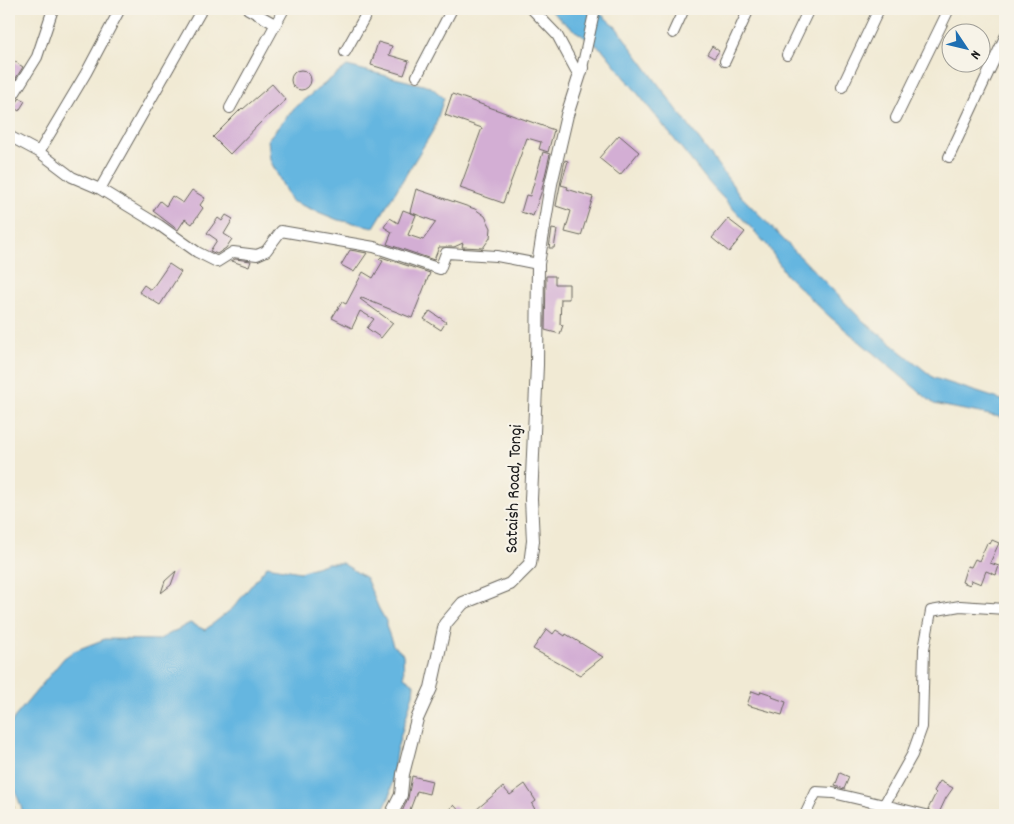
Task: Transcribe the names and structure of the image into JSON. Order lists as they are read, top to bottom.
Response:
{
  "streets": {
    "street": ["Sataish Road, Tongi"]
  },
  "north": "bottom right"
}
